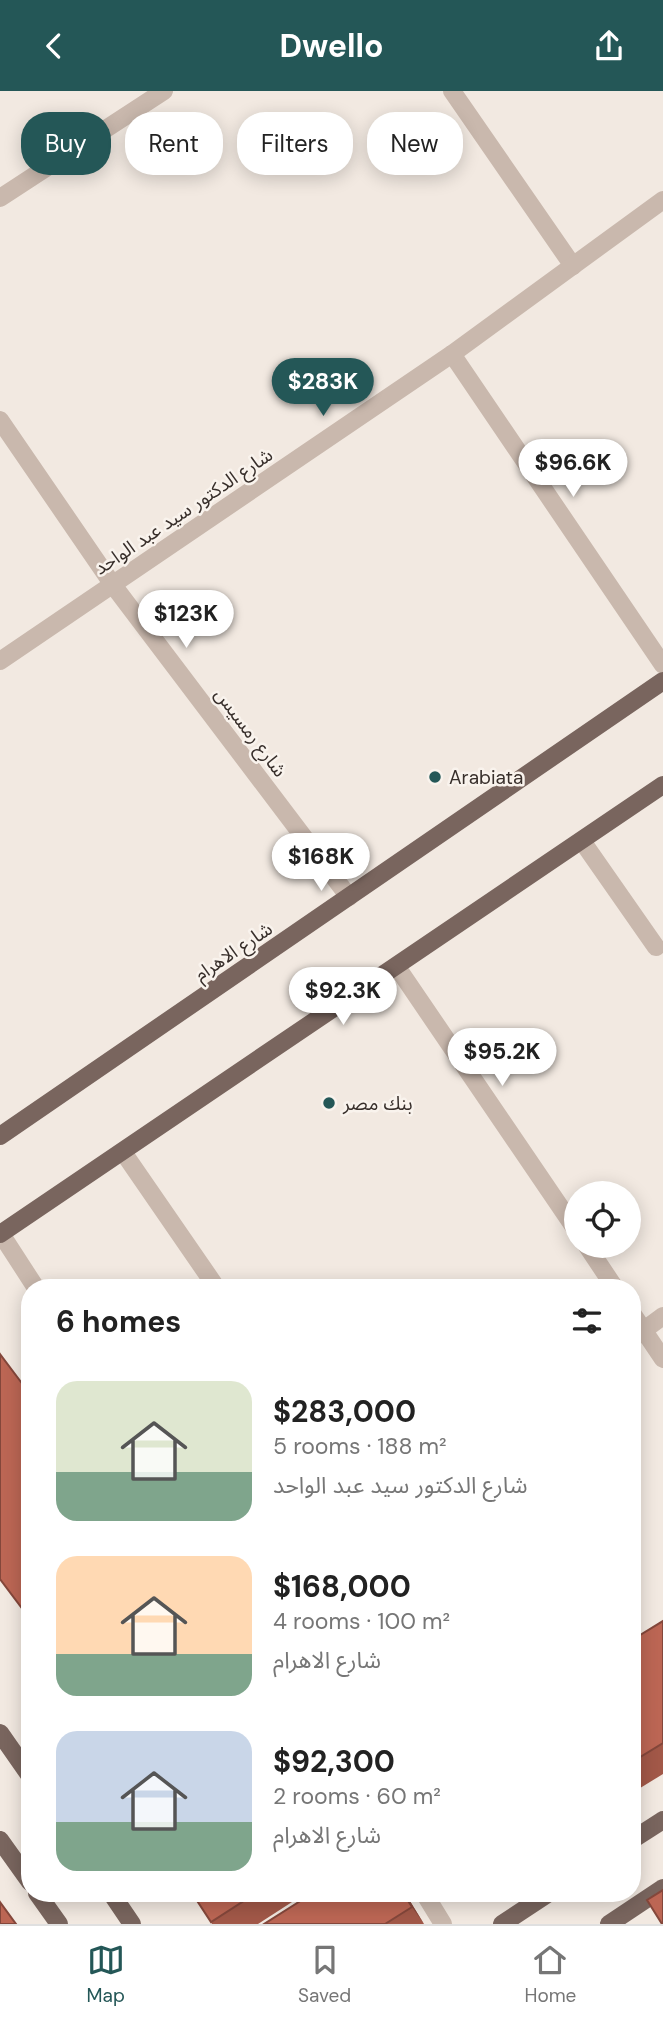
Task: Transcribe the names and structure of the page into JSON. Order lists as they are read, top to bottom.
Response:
{
  "streets": {
    "main road": ["شارع الاهرام"],
    "street": ["شارع الدكتور سيد عبد الواحد", "شارع رمسيس"]
  },
  "crossings": [
    ["شارع الدكتور سيد عبد الواحد", "شارع رمسيس"],
    ["شارع رمسيس", "شارع الاهرام"]
  ],
  "places": ["Arabiata", "بنك مصر"],
  "page": {
    "header": "Dwello",
    "chip": [
      "Buy",
      "Rent",
      "Filters",
      "New"
    ],
    "price": [
      "$283K",
      "$96.6K",
      "$123K",
      "$168K",
      "$92.3K",
      "$95.2K"
    ],
    "heading": "6 homes",
    "list": [
      {
        "name": "$283,000",
        "note": "5 rooms · 188 m² · شارع الدكتور سيد عبد الواحد"
      },
      {
        "name": "$168,000",
        "note": "4 rooms · 100 m² · شارع الاهرام"
      },
      {
        "name": "$92,300",
        "note": "2 rooms · 60 m² · شارع الاهرام"
      }
    ],
    "tabs": ["Map", "Saved", "Home"]
  }
}
